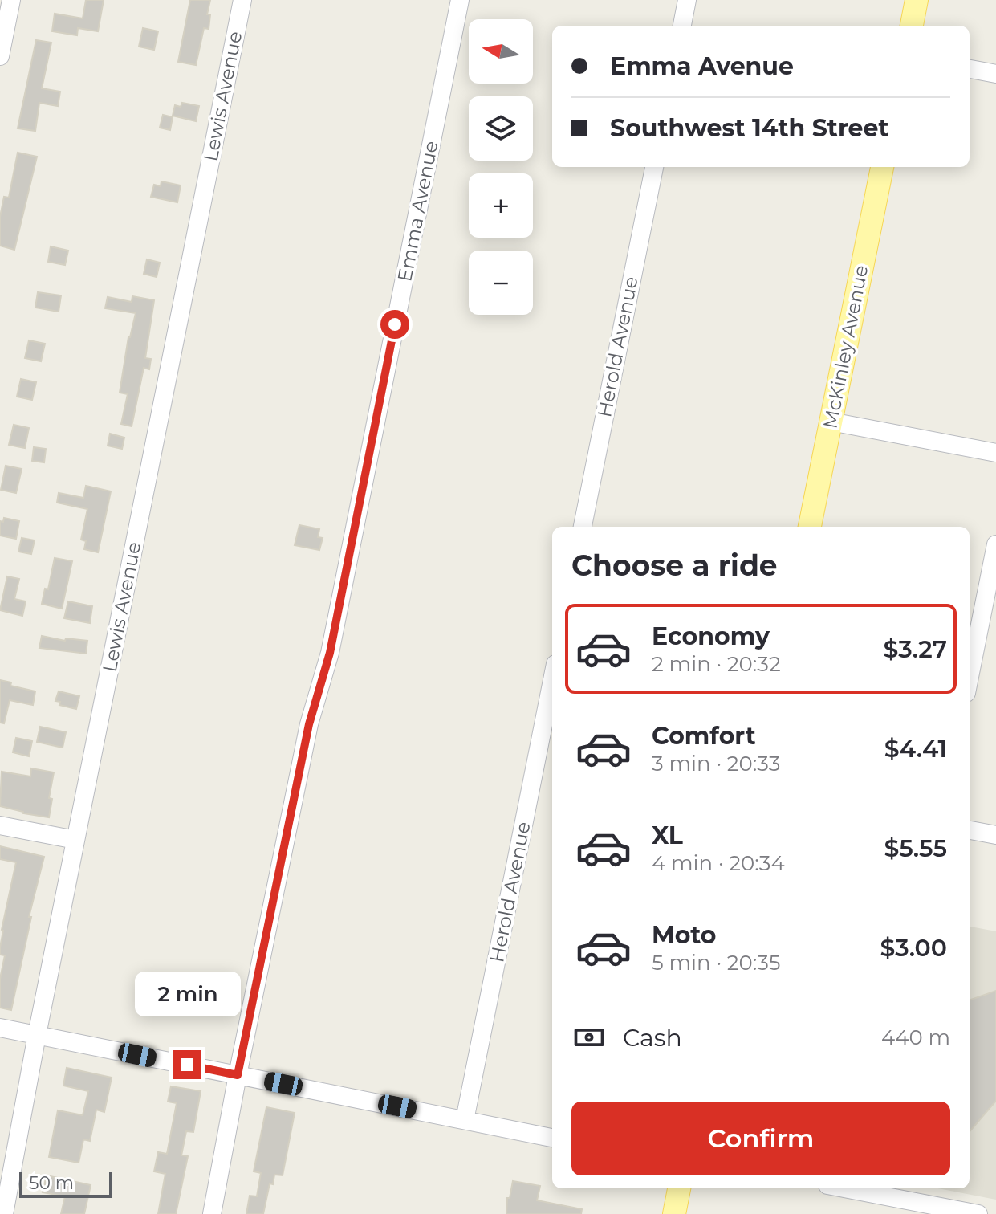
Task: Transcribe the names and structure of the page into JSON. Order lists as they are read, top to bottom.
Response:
{
  "streets": {
    "main road": ["McKinley Avenue"],
    "street": ["Lewis Avenue", "Emma Avenue", "Herold Avenue"]
  },
  "scale_bar": "50 m",
  "north": "left",
  "page": {
    "map_buttons": ["+", "−"],
    "banner": ["Emma Avenue", "Southwest 14th Street"],
    "heading": "Choose a ride",
    "list": [
      {
        "name": "Economy",
        "note": "2 min · 20:32",
        "value": "$3.27"
      },
      {
        "name": "Comfort",
        "note": "3 min · 20:33",
        "value": "$4.41"
      },
      {
        "name": "XL",
        "note": "4 min · 20:34",
        "value": "$5.55"
      },
      {
        "name": "Moto",
        "note": "5 min · 20:35",
        "value": "$3.00"
      }
    ],
    "bubble": "2 min",
    "pay": ["Cash", "440 m"],
    "buttons": "Confirm",
    "scale": "50 m"
  }
}
